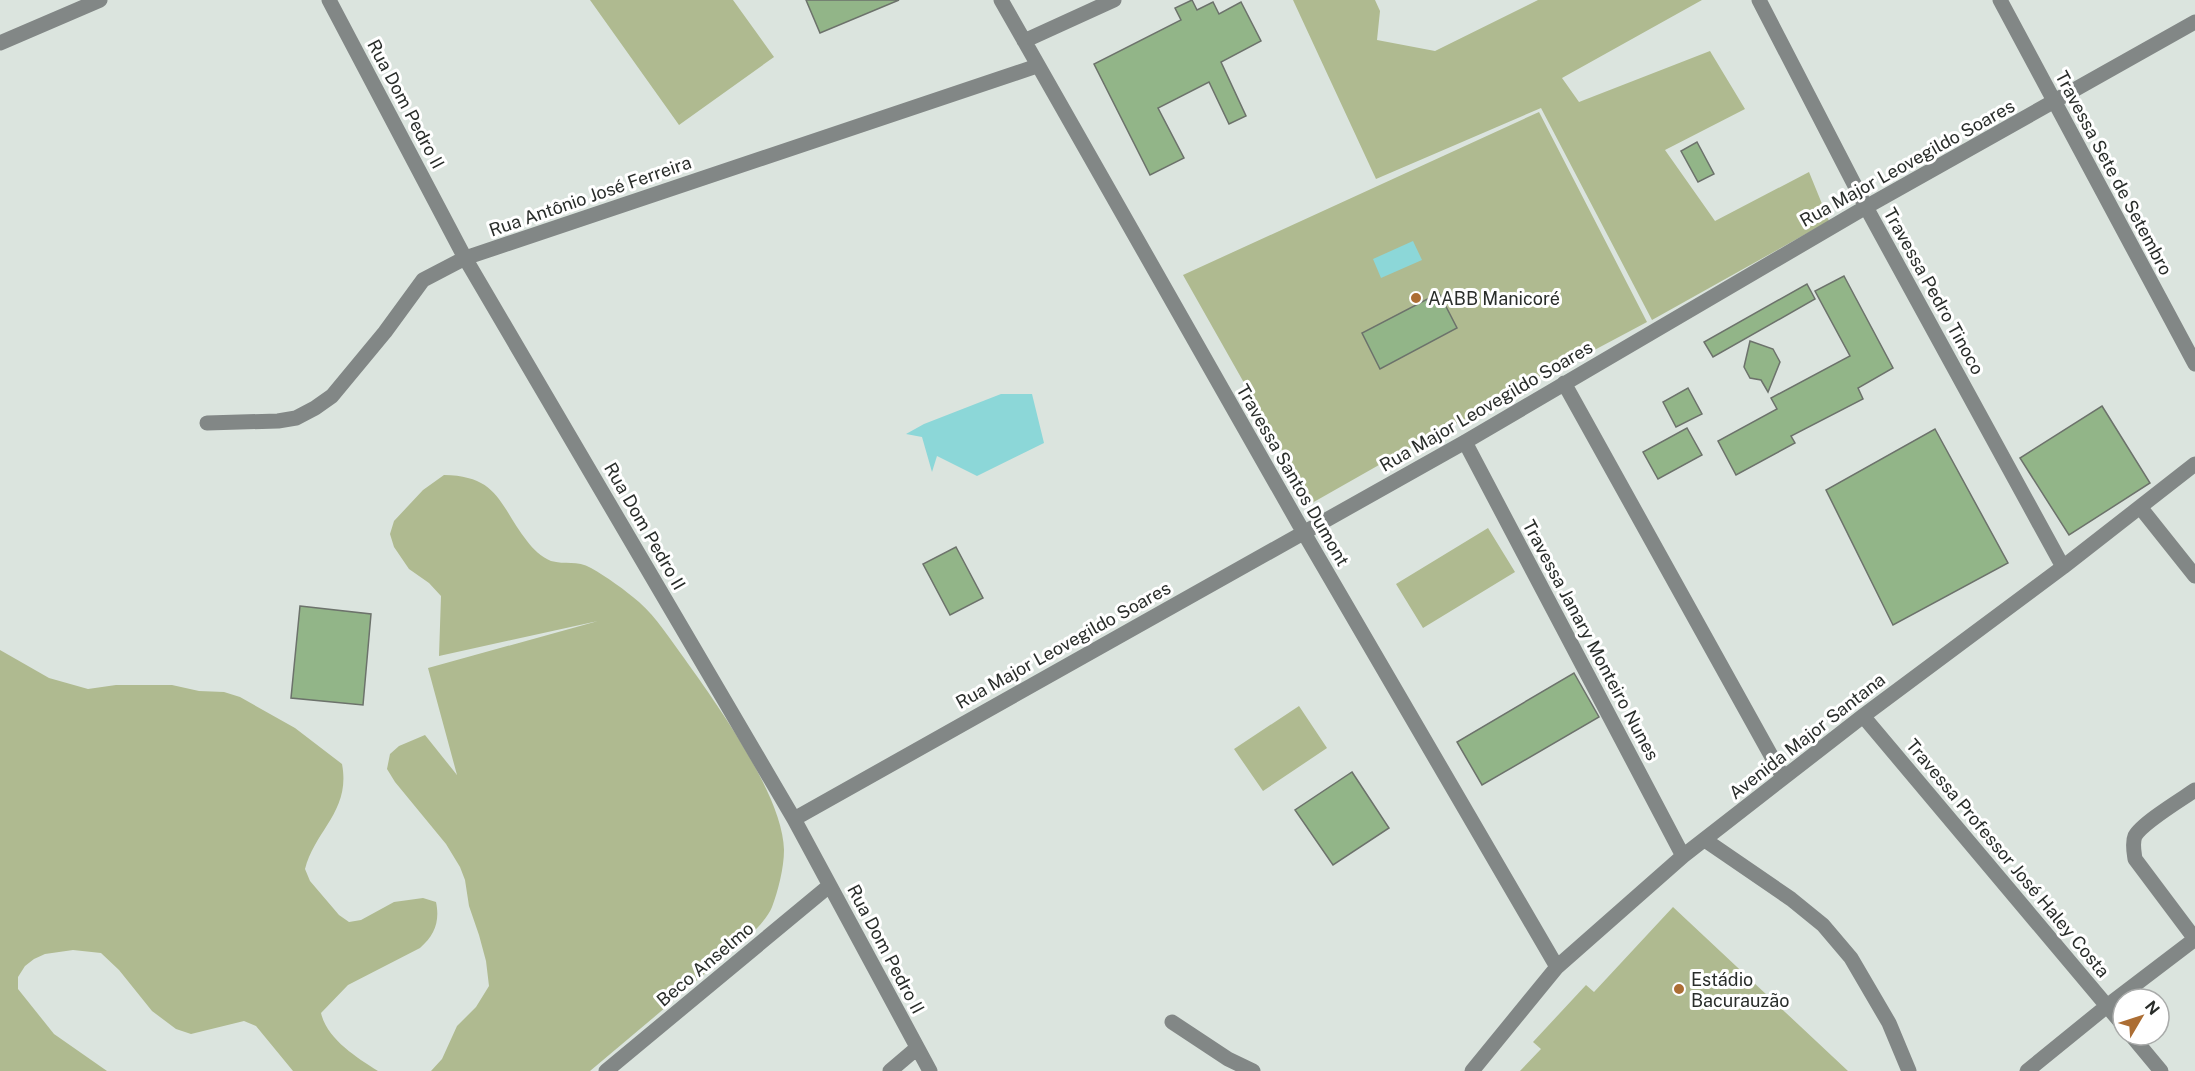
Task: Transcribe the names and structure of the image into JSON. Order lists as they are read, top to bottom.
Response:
{
  "streets": {
    "street": [
      "Rua Dom Pedro II",
      "Rua Major Leovegildo Soares",
      "Travessa Sete de Setembro",
      "Rua Antônio José Ferreira",
      "Travessa Pedro Tinoco",
      "Travessa Santos Dumont",
      "Travessa Janary Monteiro Nunes",
      "Avenida Major Santana",
      "Travessa Professor José Haley Costa",
      "Beco Anselmo"
    ]
  },
  "crossings": [
    ["Rua Dom Pedro II", "Rua Major Leovegildo Soares"],
    ["Rua Dom Pedro II", "Rua Antônio José Ferreira"],
    ["Rua Dom Pedro II", "Beco Anselmo"],
    ["Rua Major Leovegildo Soares", "Travessa Sete de Setembro"],
    ["Rua Major Leovegildo Soares", "Travessa Pedro Tinoco"],
    ["Rua Major Leovegildo Soares", "Travessa Santos Dumont"],
    ["Rua Major Leovegildo Soares", "Travessa Janary Monteiro Nunes"],
    ["Rua Antônio José Ferreira", "Travessa Santos Dumont"],
    ["Travessa Pedro Tinoco", "Avenida Major Santana"],
    ["Travessa Santos Dumont", "Avenida Major Santana"],
    ["Travessa Janary Monteiro Nunes", "Avenida Major Santana"],
    ["Avenida Major Santana", "Travessa Professor José Haley Costa"]
  ],
  "places": ["AABB Manicoré", "Estádio Bacurauzão"],
  "north": "top right"
}
